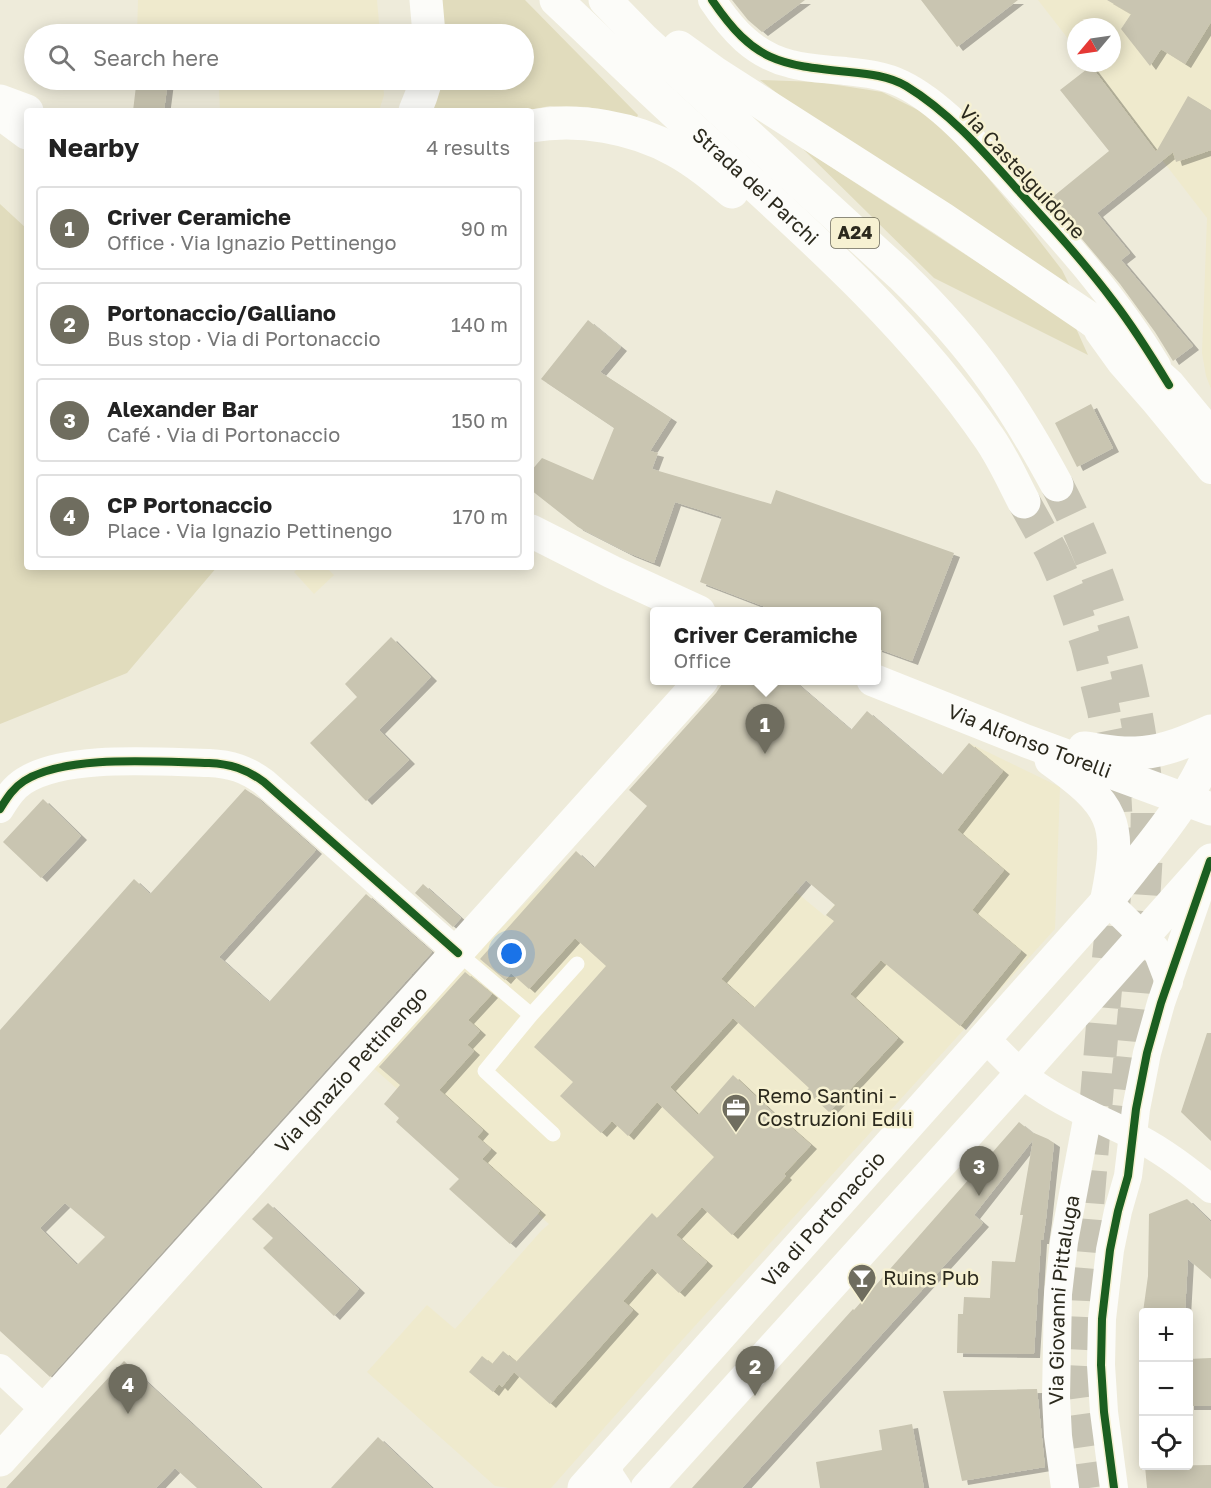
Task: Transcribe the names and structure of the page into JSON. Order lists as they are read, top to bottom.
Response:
{
  "streets": {
    "main road": [
      "Strada dei Parchi",
      "A24",
      "Via Alfonso Torelli",
      "Via Ignazio Pettinengo",
      "Via di Portonaccio"
    ],
    "street": ["Via Castelguidone", "Via Giovanni Pittaluga"]
  },
  "crossings": [
    ["Via Alfonso Torelli", "Via di Portonaccio"]
  ],
  "places": {
    "office": ["Remo Santini - Costruzioni Edili"],
    "bar": ["Ruins Pub"]
  },
  "north": "bottom left",
  "page": {
    "search": "Search here",
    "heading": ["Nearby", "4 results"],
    "list": [
      {
        "mark": "1",
        "name": "Criver Ceramiche",
        "note": "Office · Via Ignazio Pettinengo",
        "value": "90 m"
      },
      {
        "mark": "2",
        "name": "Portonaccio/Galliano",
        "note": "Bus stop · Via di Portonaccio",
        "value": "140 m"
      },
      {
        "mark": "3",
        "name": "Alexander Bar",
        "note": "Café · Via di Portonaccio",
        "value": "150 m"
      },
      {
        "mark": "4",
        "name": "CP Portonaccio",
        "note": "Place · Via Ignazio Pettinengo",
        "value": "170 m"
      }
    ],
    "popup": ["Criver Ceramiche", "Office"],
    "pins": [
      "1",
      "3",
      "2",
      "4"
    ],
    "map_buttons": ["+", "−"]
  }
}
